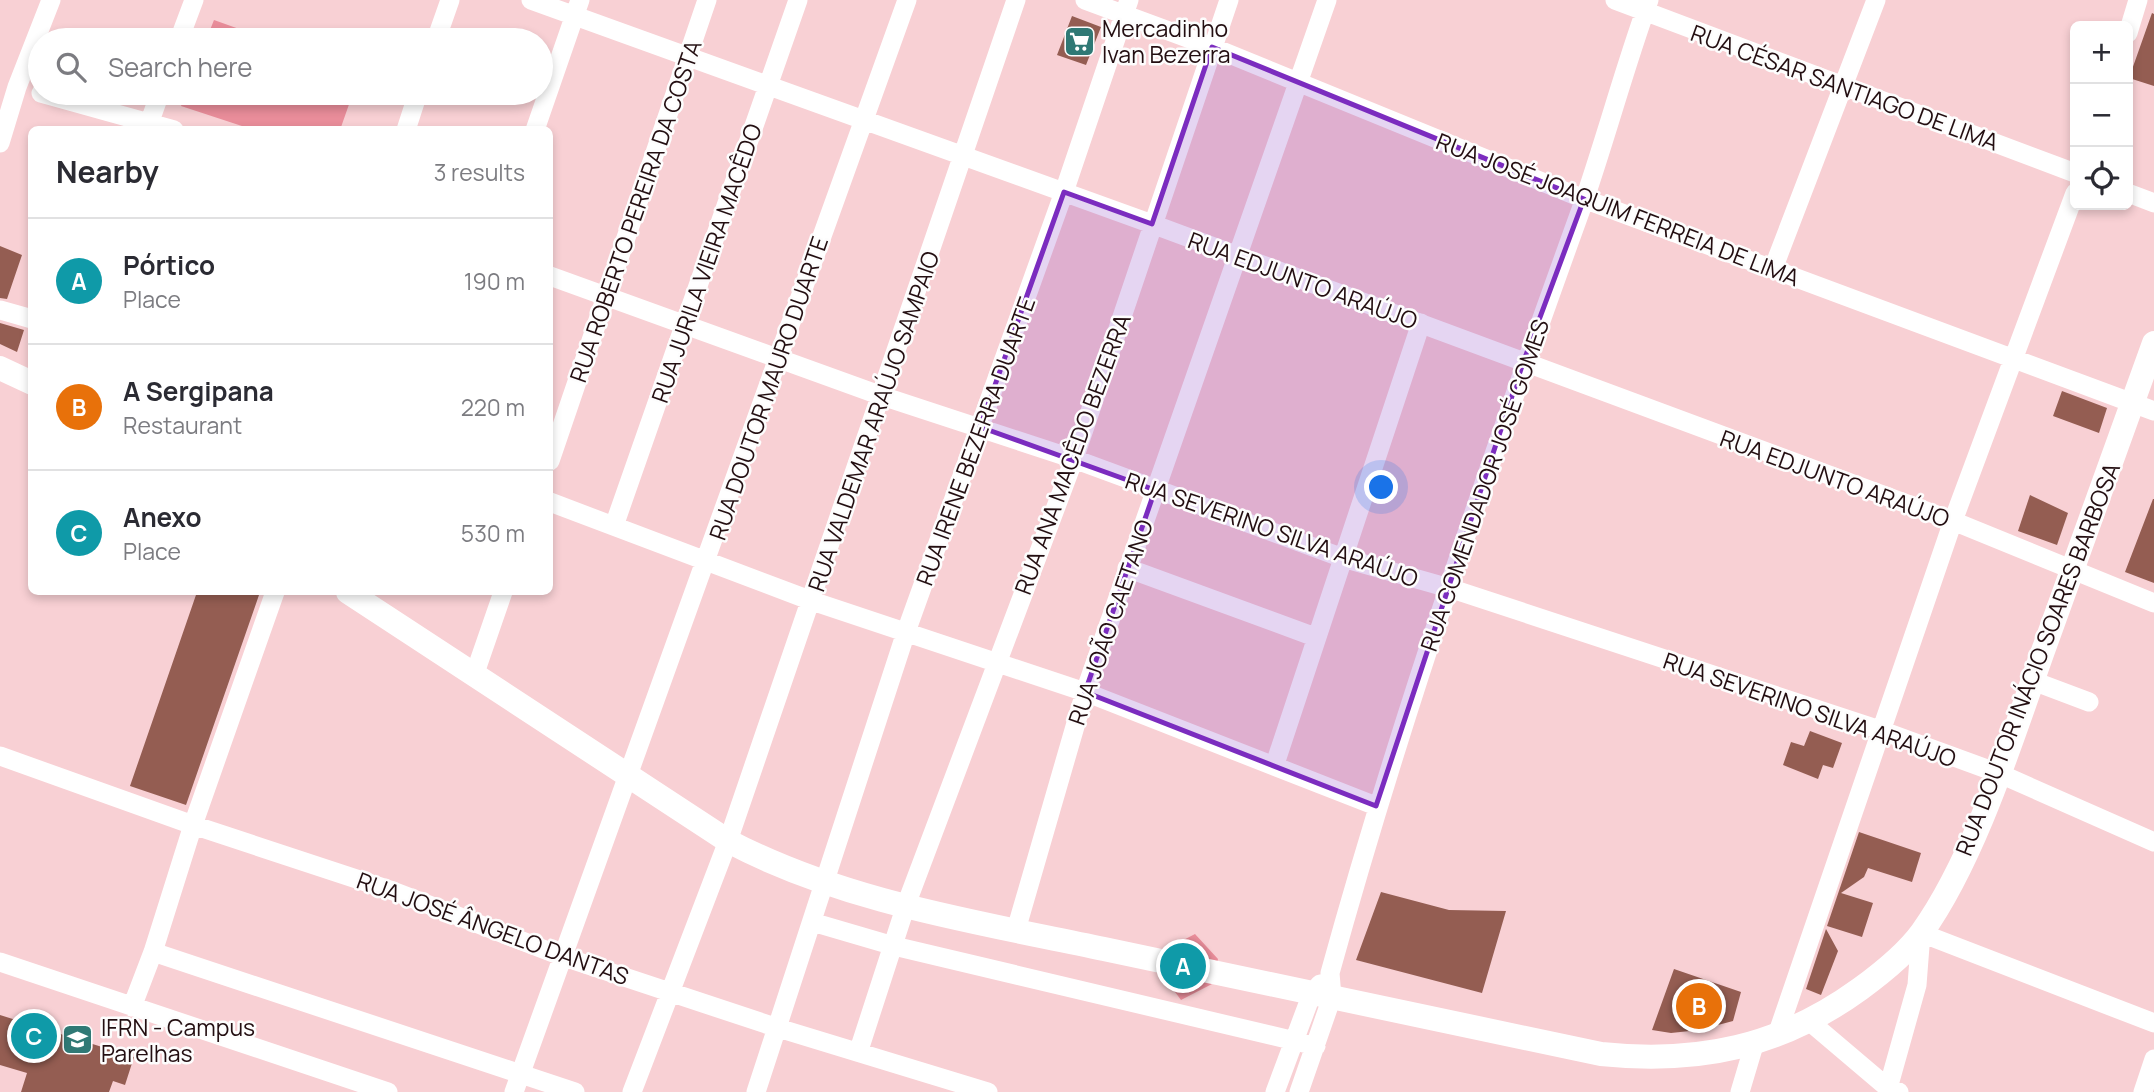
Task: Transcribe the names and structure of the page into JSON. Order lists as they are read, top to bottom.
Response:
{
  "streets": {
    "main road": ["RUA DOUTOR INÁCIO SOARES BARBOSA"],
    "street": [
      "RUA CÉSAR SANTIAGO DE LIMA",
      "RUA JOSÉ JOAQUIM FERREIA DE LIMA",
      "RUA ROBERTO PEREIRA DA COSTA",
      "RUA JURILA VIEIRA MACÊDO",
      "RUA EDJUNTO ARAÚJO",
      "RUA DOUTOR MAURO DUARTE",
      "RUA VALDEMAR ARAÚJO SAMPAIO",
      "RUA IRENE BEZERRA DUARTE",
      "RUA ANA MACÊDO BEZERRA",
      "RUA COMENDADOR JOSÉ GOMES",
      "RUA SEVERINO SILVA ARAÚJO",
      "RUA JOÃO CAETANO",
      "RUA JOSÉ ÂNGELO DANTAS"
    ]
  },
  "crossings": [
    ["RUA CÉSAR SANTIAGO DE LIMA", "RUA COMENDADOR JOSÉ GOMES"],
    ["RUA JOSÉ JOAQUIM FERREIA DE LIMA", "RUA IRENE BEZERRA DUARTE"],
    ["RUA JOSÉ JOAQUIM FERREIA DE LIMA", "RUA ANA MACÊDO BEZERRA"],
    ["RUA JOSÉ JOAQUIM FERREIA DE LIMA", "RUA COMENDADOR JOSÉ GOMES"],
    ["RUA JOSÉ JOAQUIM FERREIA DE LIMA", "RUA JOÃO CAETANO"],
    ["RUA JOSÉ JOAQUIM FERREIA DE LIMA", "RUA DOUTOR INÁCIO SOARES BARBOSA"],
    ["RUA ROBERTO PEREIRA DA COSTA", "RUA EDJUNTO ARAÚJO"],
    ["RUA ROBERTO PEREIRA DA COSTA", "RUA SEVERINO SILVA ARAÚJO"],
    ["RUA JURILA VIEIRA MACÊDO", "RUA EDJUNTO ARAÚJO"],
    ["RUA JURILA VIEIRA MACÊDO", "RUA SEVERINO SILVA ARAÚJO"],
    ["RUA EDJUNTO ARAÚJO", "RUA DOUTOR MAURO DUARTE"],
    ["RUA EDJUNTO ARAÚJO", "RUA VALDEMAR ARAÚJO SAMPAIO"],
    ["RUA EDJUNTO ARAÚJO", "RUA IRENE BEZERRA DUARTE"],
    ["RUA EDJUNTO ARAÚJO", "RUA ANA MACÊDO BEZERRA"],
    ["RUA EDJUNTO ARAÚJO", "RUA COMENDADOR JOSÉ GOMES"],
    ["RUA EDJUNTO ARAÚJO", "RUA JOÃO CAETANO"],
    ["RUA EDJUNTO ARAÚJO", "RUA DOUTOR INÁCIO SOARES BARBOSA"],
    ["RUA DOUTOR MAURO DUARTE", "RUA SEVERINO SILVA ARAÚJO"],
    ["RUA DOUTOR MAURO DUARTE", "RUA JOSÉ ÂNGELO DANTAS"],
    ["RUA VALDEMAR ARAÚJO SAMPAIO", "RUA SEVERINO SILVA ARAÚJO"],
    ["RUA VALDEMAR ARAÚJO SAMPAIO", "RUA JOSÉ ÂNGELO DANTAS"],
    ["RUA IRENE BEZERRA DUARTE", "RUA SEVERINO SILVA ARAÚJO"],
    ["RUA IRENE BEZERRA DUARTE", "RUA JOSÉ ÂNGELO DANTAS"],
    ["RUA ANA MACÊDO BEZERRA", "RUA SEVERINO SILVA ARAÚJO"],
    ["RUA ANA MACÊDO BEZERRA", "RUA JOSÉ ÂNGELO DANTAS"],
    ["RUA COMENDADOR JOSÉ GOMES", "RUA SEVERINO SILVA ARAÚJO"],
    ["RUA SEVERINO SILVA ARAÚJO", "RUA JOÃO CAETANO"],
    ["RUA SEVERINO SILVA ARAÚJO", "RUA DOUTOR INÁCIO SOARES BARBOSA"]
  ],
  "places": {
    "supermarket": ["Mercadinho Ivan Bezerra"],
    "school or university": ["IFRN - Campus Parelhas"]
  },
  "page": {
    "map_buttons": ["+", "−"],
    "search": "Search here",
    "heading": ["Nearby", "3 results"],
    "list": [
      {
        "mark": "A",
        "name": "Pórtico",
        "note": "Place",
        "value": "190 m"
      },
      {
        "mark": "B",
        "name": "A Sergipana",
        "note": "Restaurant",
        "value": "220 m"
      },
      {
        "mark": "C",
        "name": "Anexo",
        "note": "Place",
        "value": "530 m"
      }
    ],
    "pins": ["A", "B", "C"]
  }
}
